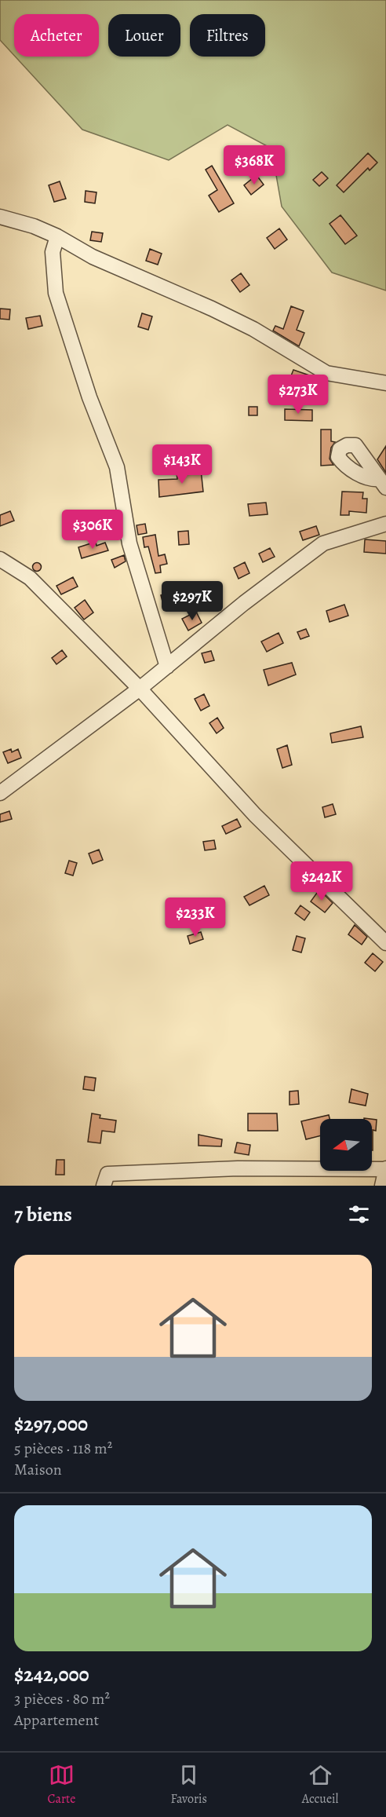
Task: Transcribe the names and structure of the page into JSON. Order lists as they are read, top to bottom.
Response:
{
  "north": "left",
  "page": {
    "chip": ["Acheter", "Louer", "Filtres"],
    "price": [
      "$368K",
      "$273K",
      "$143K",
      "$306K",
      "$297K",
      "$242K",
      "$233K"
    ],
    "heading": "7 biens",
    "list": [
      {
        "name": "$297,000",
        "note": "5 pièces · 118 m² · Maison"
      },
      {
        "name": "$242,000",
        "note": "3 pièces · 80 m² · Appartement"
      }
    ],
    "tabs": ["Carte", "Favoris", "Accueil"]
  }
}
